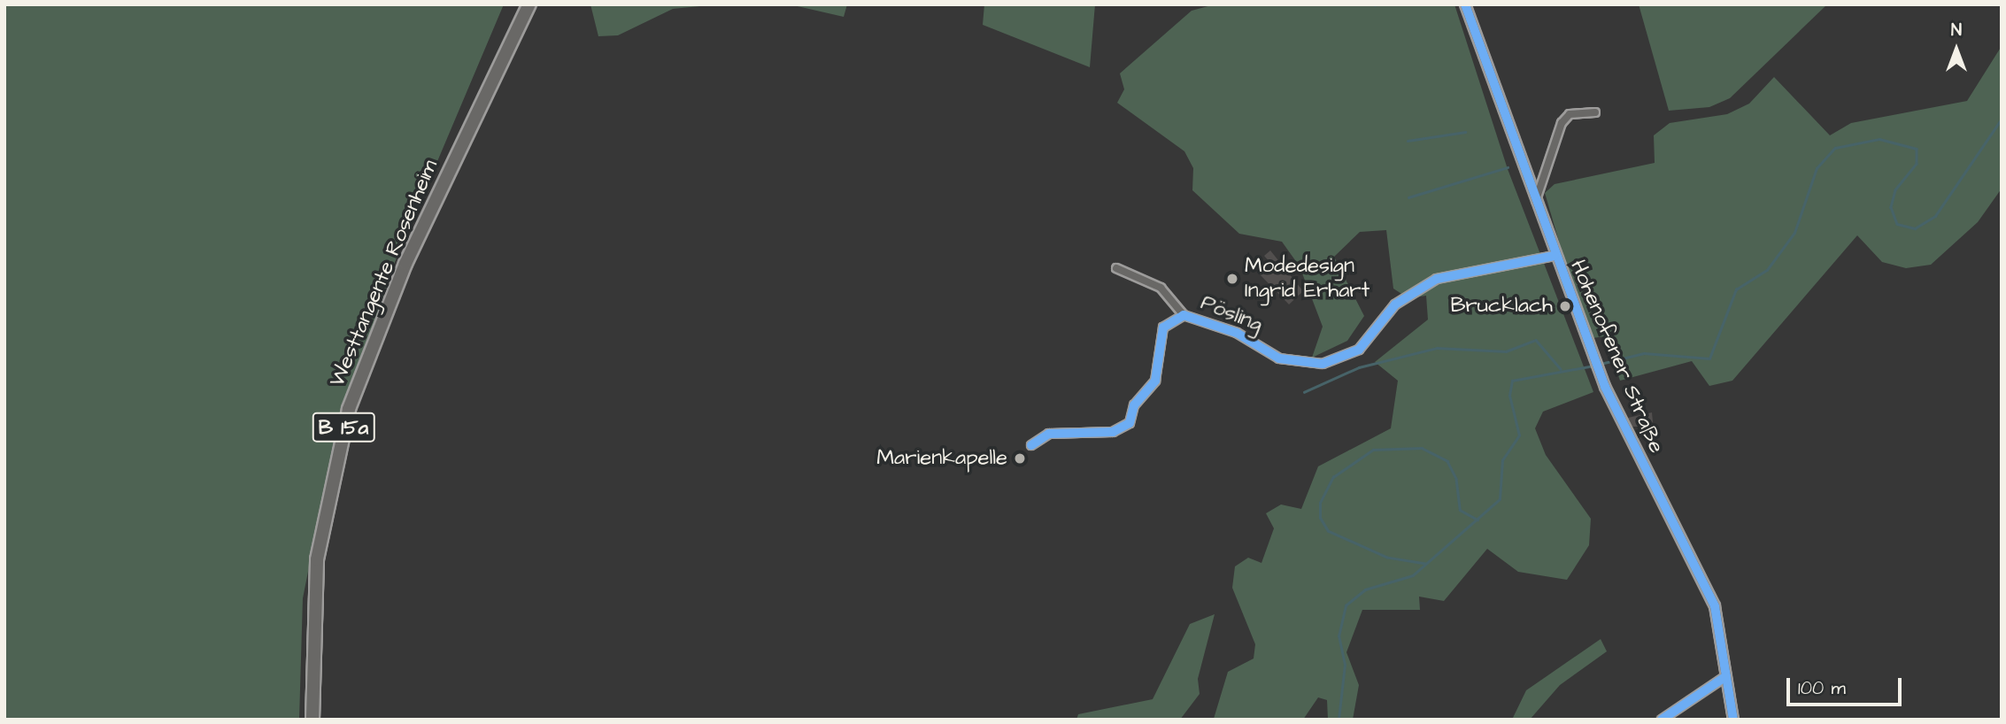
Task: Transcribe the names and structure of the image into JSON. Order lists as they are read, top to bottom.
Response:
{
  "streets": {
    "highway": ["Westtangente Rosenheim", "B 15a"],
    "main road": ["Hohenofener Straße"],
    "street": ["Pösling"]
  },
  "crossings": [
    ["Pösling", "Hohenofener Straße"]
  ],
  "places": ["Modedesign Ingrid Erhart", "Brucklach", "Marienkapelle"],
  "scale_bar": "100 m",
  "north": "top"
}
